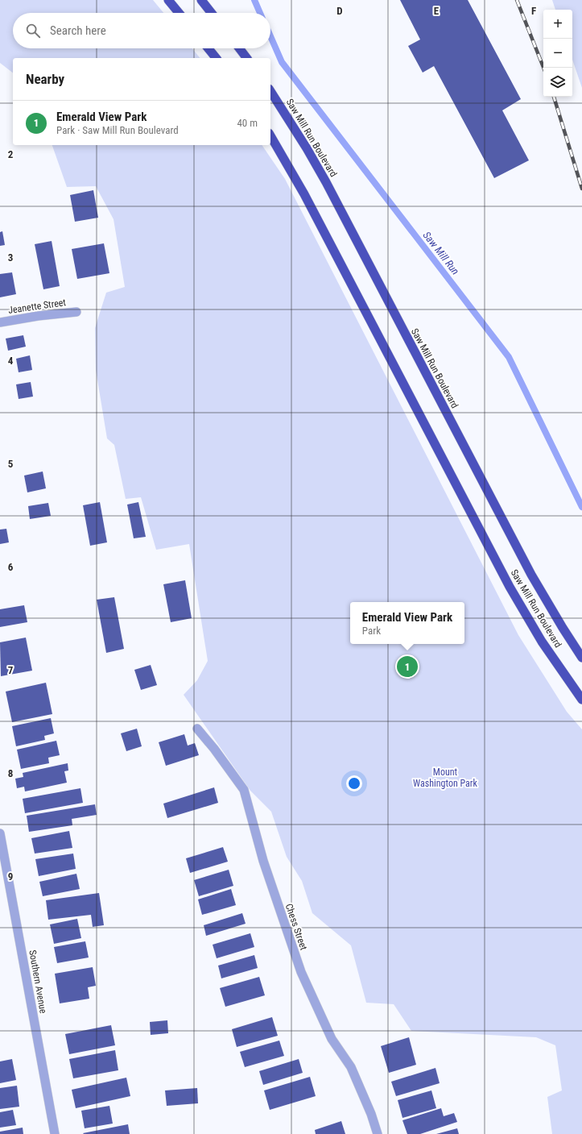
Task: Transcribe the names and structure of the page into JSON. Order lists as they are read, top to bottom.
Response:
{
  "streets": {
    "highway": ["Saw Mill Run Boulevard"],
    "street": ["Jeanette Street", "Chess Street", "Southern Avenue"]
  },
  "water": ["Saw Mill Run"],
  "parks": ["Mount Washington Park"],
  "page": {
    "map_buttons": ["+", "−"],
    "search": "Search here",
    "heading": "Nearby",
    "list": [
      {
        "mark": "1",
        "name": "Emerald View Park",
        "note": "Park · Saw Mill Run Boulevard",
        "value": "40 m"
      }
    ],
    "popup": ["Emerald View Park", "Park"],
    "pins": "1"
  },
  "grid": {
    "columns": ["D", "E", "F"],
    "rows": [
      "2",
      "3",
      "4",
      "5",
      "6",
      "7",
      "8",
      "9"
    ]
  }
}
